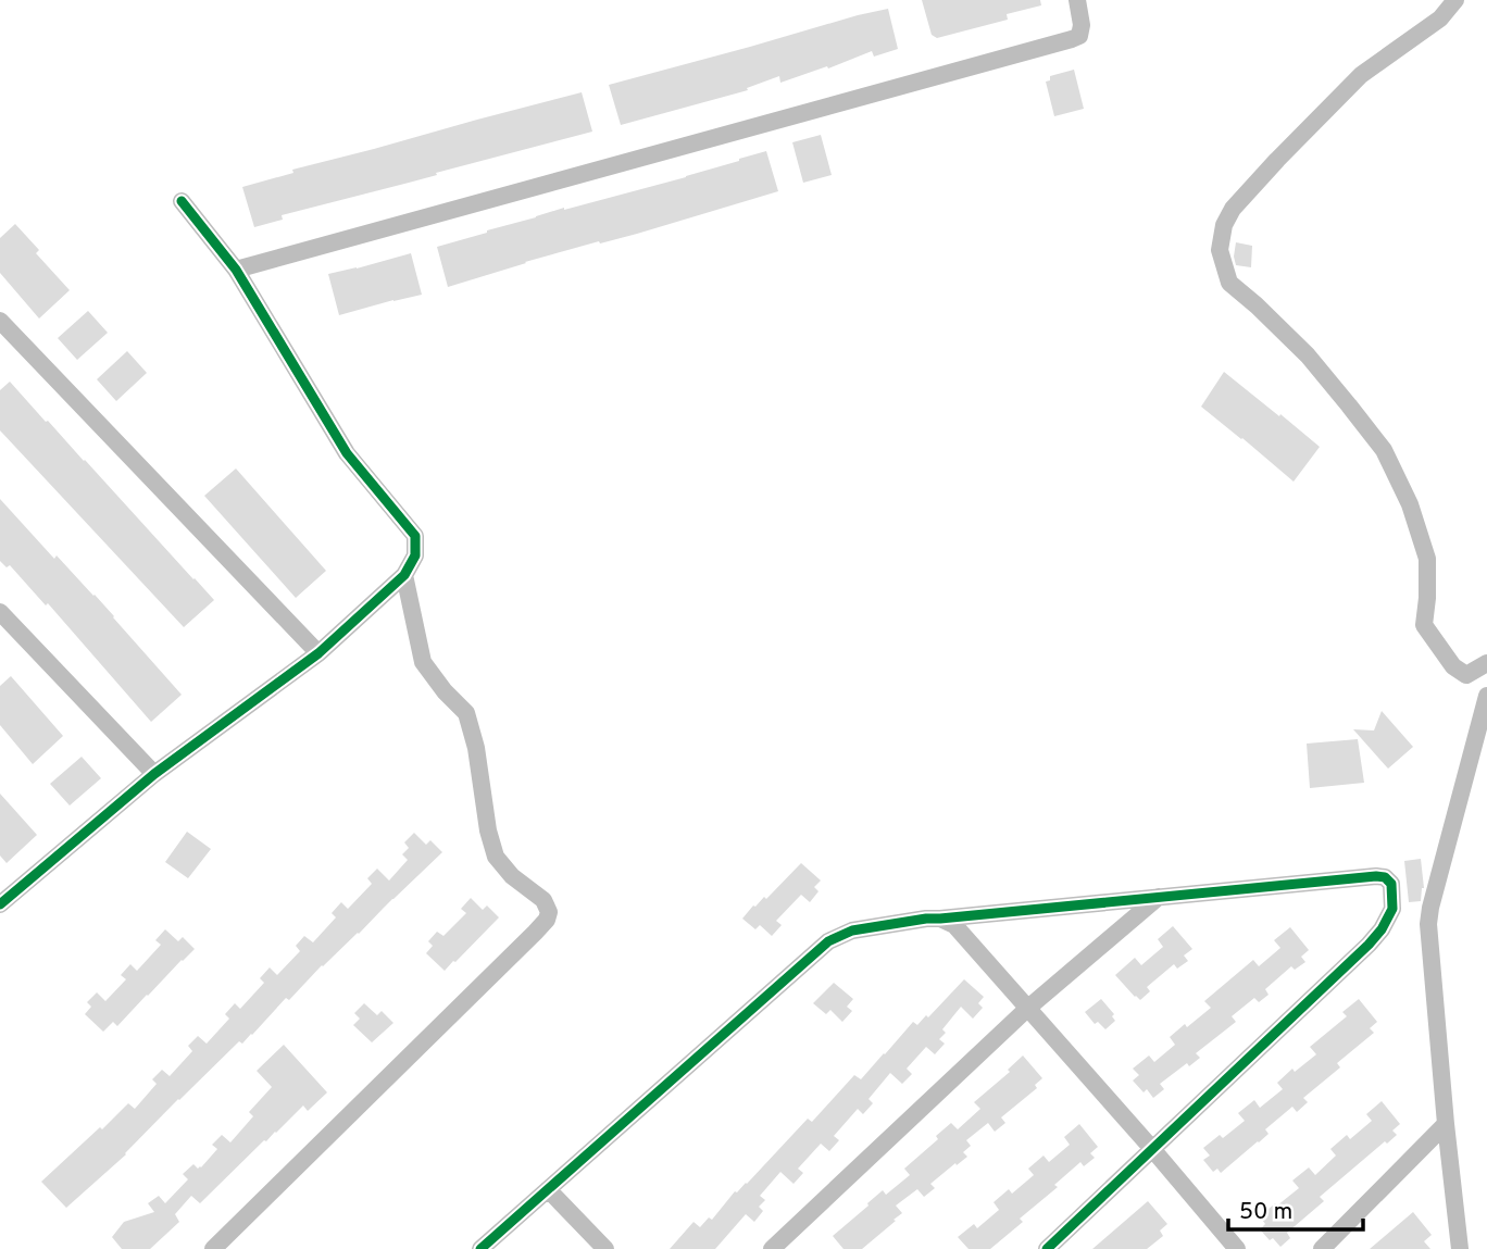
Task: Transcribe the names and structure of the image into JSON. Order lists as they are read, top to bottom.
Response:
{
  "scale_bar": "50 m"
}
